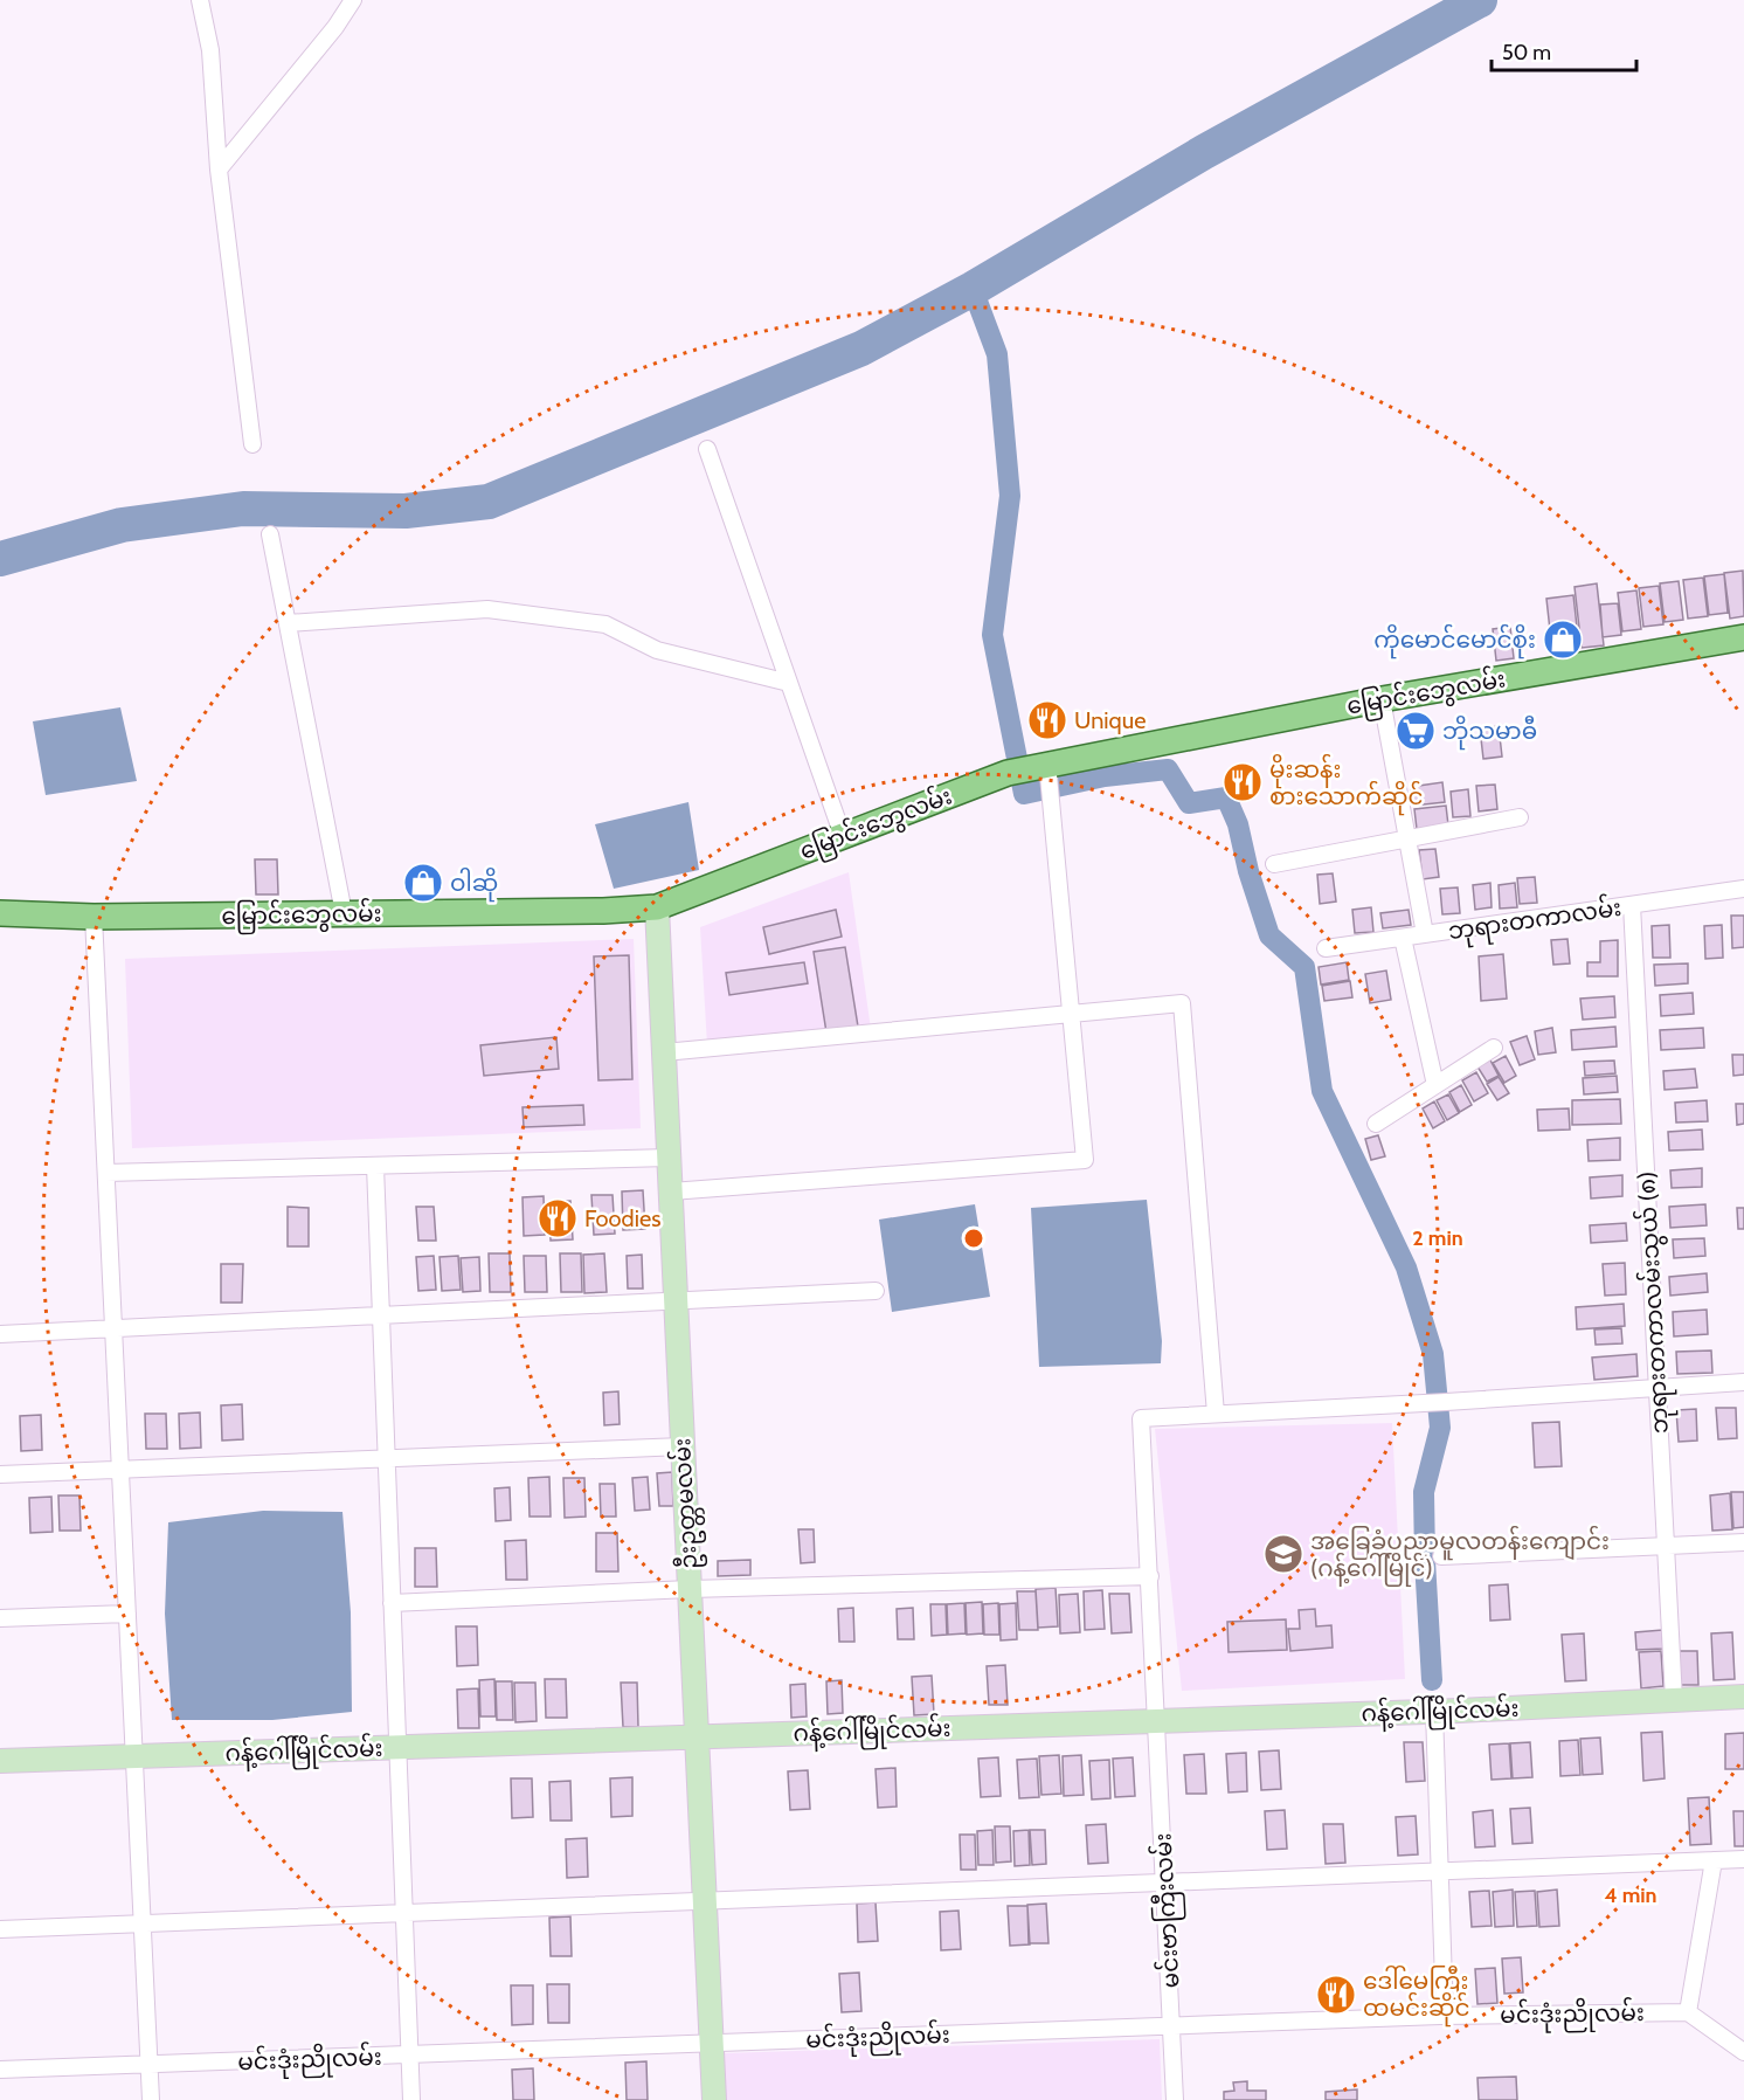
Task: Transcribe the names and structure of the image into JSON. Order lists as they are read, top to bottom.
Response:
{
  "streets": {
    "main road": ["မြောင်းဘွေလမ်း"],
    "street": [
      "ဘုရားတကာလမ်း",
      "ဘုရားတကာလမ်းသွယ် (၈)",
      "ဦးဥတ္တမလမ်း",
      "ဂန့်ဂေါ်မြိုင်လမ်း",
      "မင်းဗာကြီးလမ်း",
      "မင်းဒုံးညိုလမ်း"
    ]
  },
  "crossings": [
    ["မြောင်းဘွေလမ်း", "ဦးဥတ္တမလမ်း"],
    ["ဘုရားတကာလမ်း", "ဘုရားတကာလမ်းသွယ် (၈)"],
    ["ဘုရားတကာလမ်းသွယ် (၈)", "ဂန့်ဂေါ်မြိုင်လမ်း"],
    ["ဦးဥတ္တမလမ်း", "ဂန့်ဂေါ်မြိုင်လမ်း"],
    ["ဦးဥတ္တမလမ်း", "မင်းဒုံးညိုလမ်း"],
    ["ဂန့်ဂေါ်မြိုင်လမ်း", "မင်းဗာကြီးလမ်း"],
    ["မင်းဗာကြီးလမ်း", "မင်းဒုံးညိုလမ်း"]
  ],
  "places": {
    "shop": ["ကိုမောင်မောင်စိုး", "ဝါဆို"],
    "restaurant": [
      "Unique",
      "မိုးဆန်း စားသောက်ဆိုင်",
      "Foodies",
      "ဒေါ်မေကြီး ထမင်းဆိုင်"
    ],
    "supermarket": ["ဘိုသမာဓီ"],
    "school or university": ["အခြေခံပညာမူလတန်းကျောင်း (ဂန့်ဂေါ်မြိုင်)"]
  },
  "scale_bar": "50 m",
  "rings": ["2 min", "4 min"]
}
